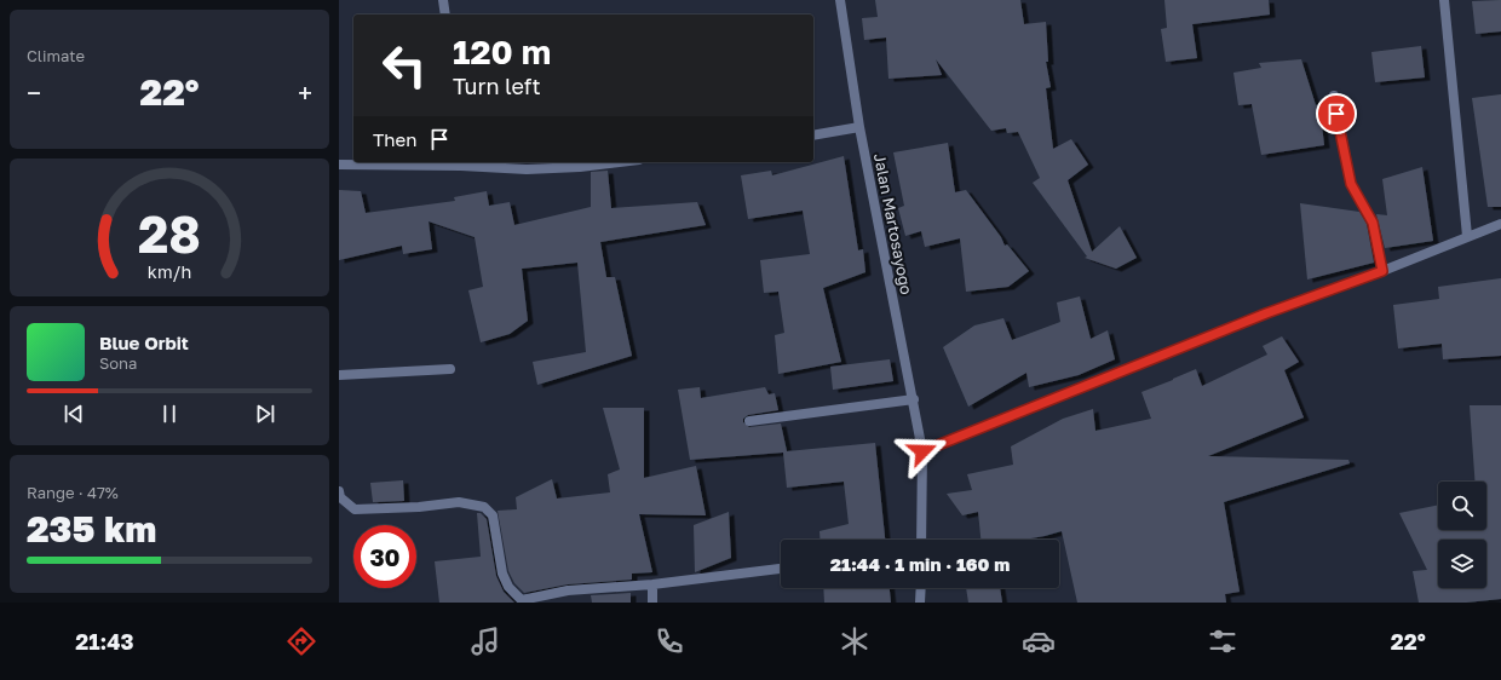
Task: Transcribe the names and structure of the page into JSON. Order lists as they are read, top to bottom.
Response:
{
  "streets": {
    "street": ["Jalan Martosayogo"]
  },
  "page": {
    "tile": [
      "Climate",
      ["Range · 47%", "235 km"]
    ],
    "turn": ["120 m", "Turn left"],
    "heat": ["−", "22°", "+"],
    "then": "Then",
    "song": ["Blue Orbit", "Sona"],
    "limit": "30",
    "trip": "21:44 · 1 min · 160 m",
    "tabs": ["21:43", "22°"],
    "gauge": ["28", "km/h"]
  }
}
